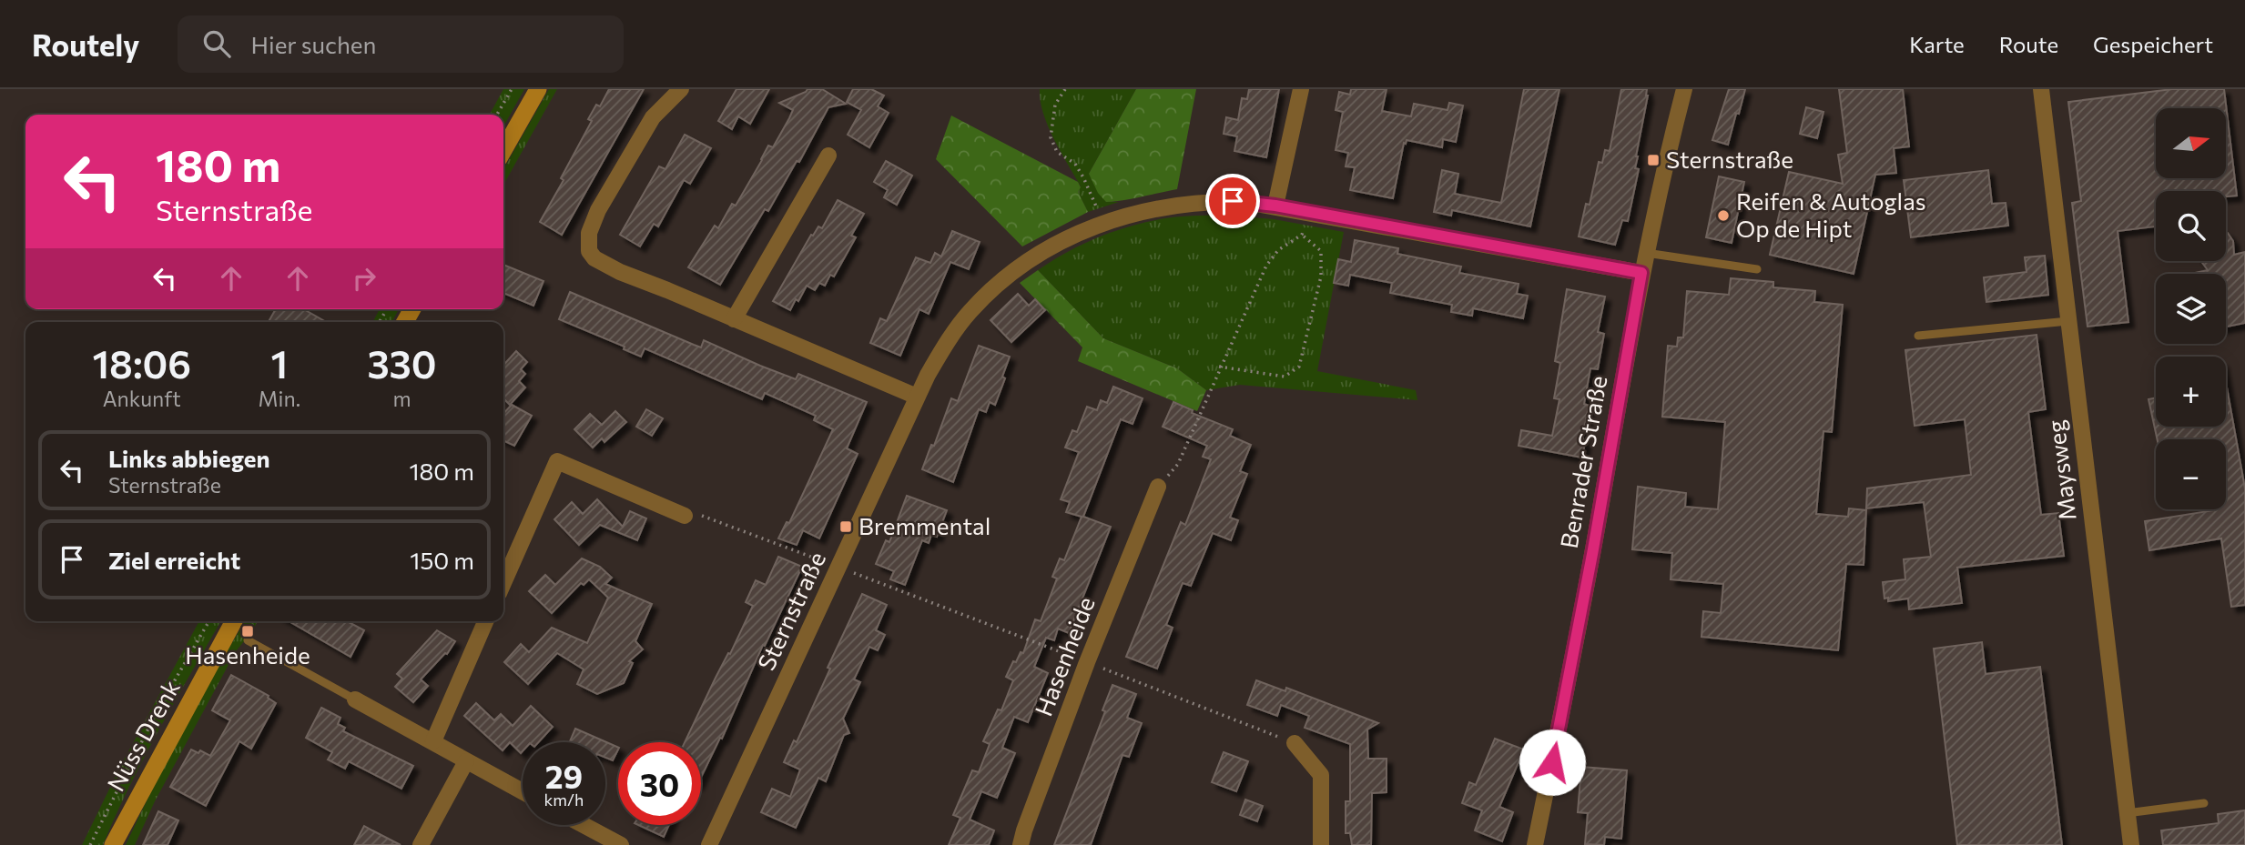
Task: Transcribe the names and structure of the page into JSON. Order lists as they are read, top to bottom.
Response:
{
  "streets": {
    "main road": ["Nüss Drenk"],
    "street": [
      "Benrader Straße",
      "Maysweg",
      "Sternstraße",
      "Hasenheide"
    ]
  },
  "crossings": [
    ["Benrader Straße", "Sternstraße"]
  ],
  "places": {
    "transit": ["Sternstraße", "Bremmental", "Hasenheide"],
    "other": ["Reifen & Autoglas Op de Hipt"]
  },
  "north": "right",
  "page": {
    "header": "Routely",
    "search": "Hier suchen",
    "nav": ["Karte", "Route", "Gespeichert"],
    "map_buttons": ["+", "−"],
    "turn": ["180 m", "Sternstraße"],
    "eta": [
      "18:06",
      "Ankunft",
      "1",
      "Min.",
      "330",
      "m"
    ],
    "list": [
      {
        "name": "Links abbiegen",
        "note": "Sternstraße",
        "value": "180 m"
      },
      {
        "name": "Ziel erreicht",
        "value": "150 m"
      }
    ],
    "speed": "29 km/h",
    "limit": "30"
  }
}
